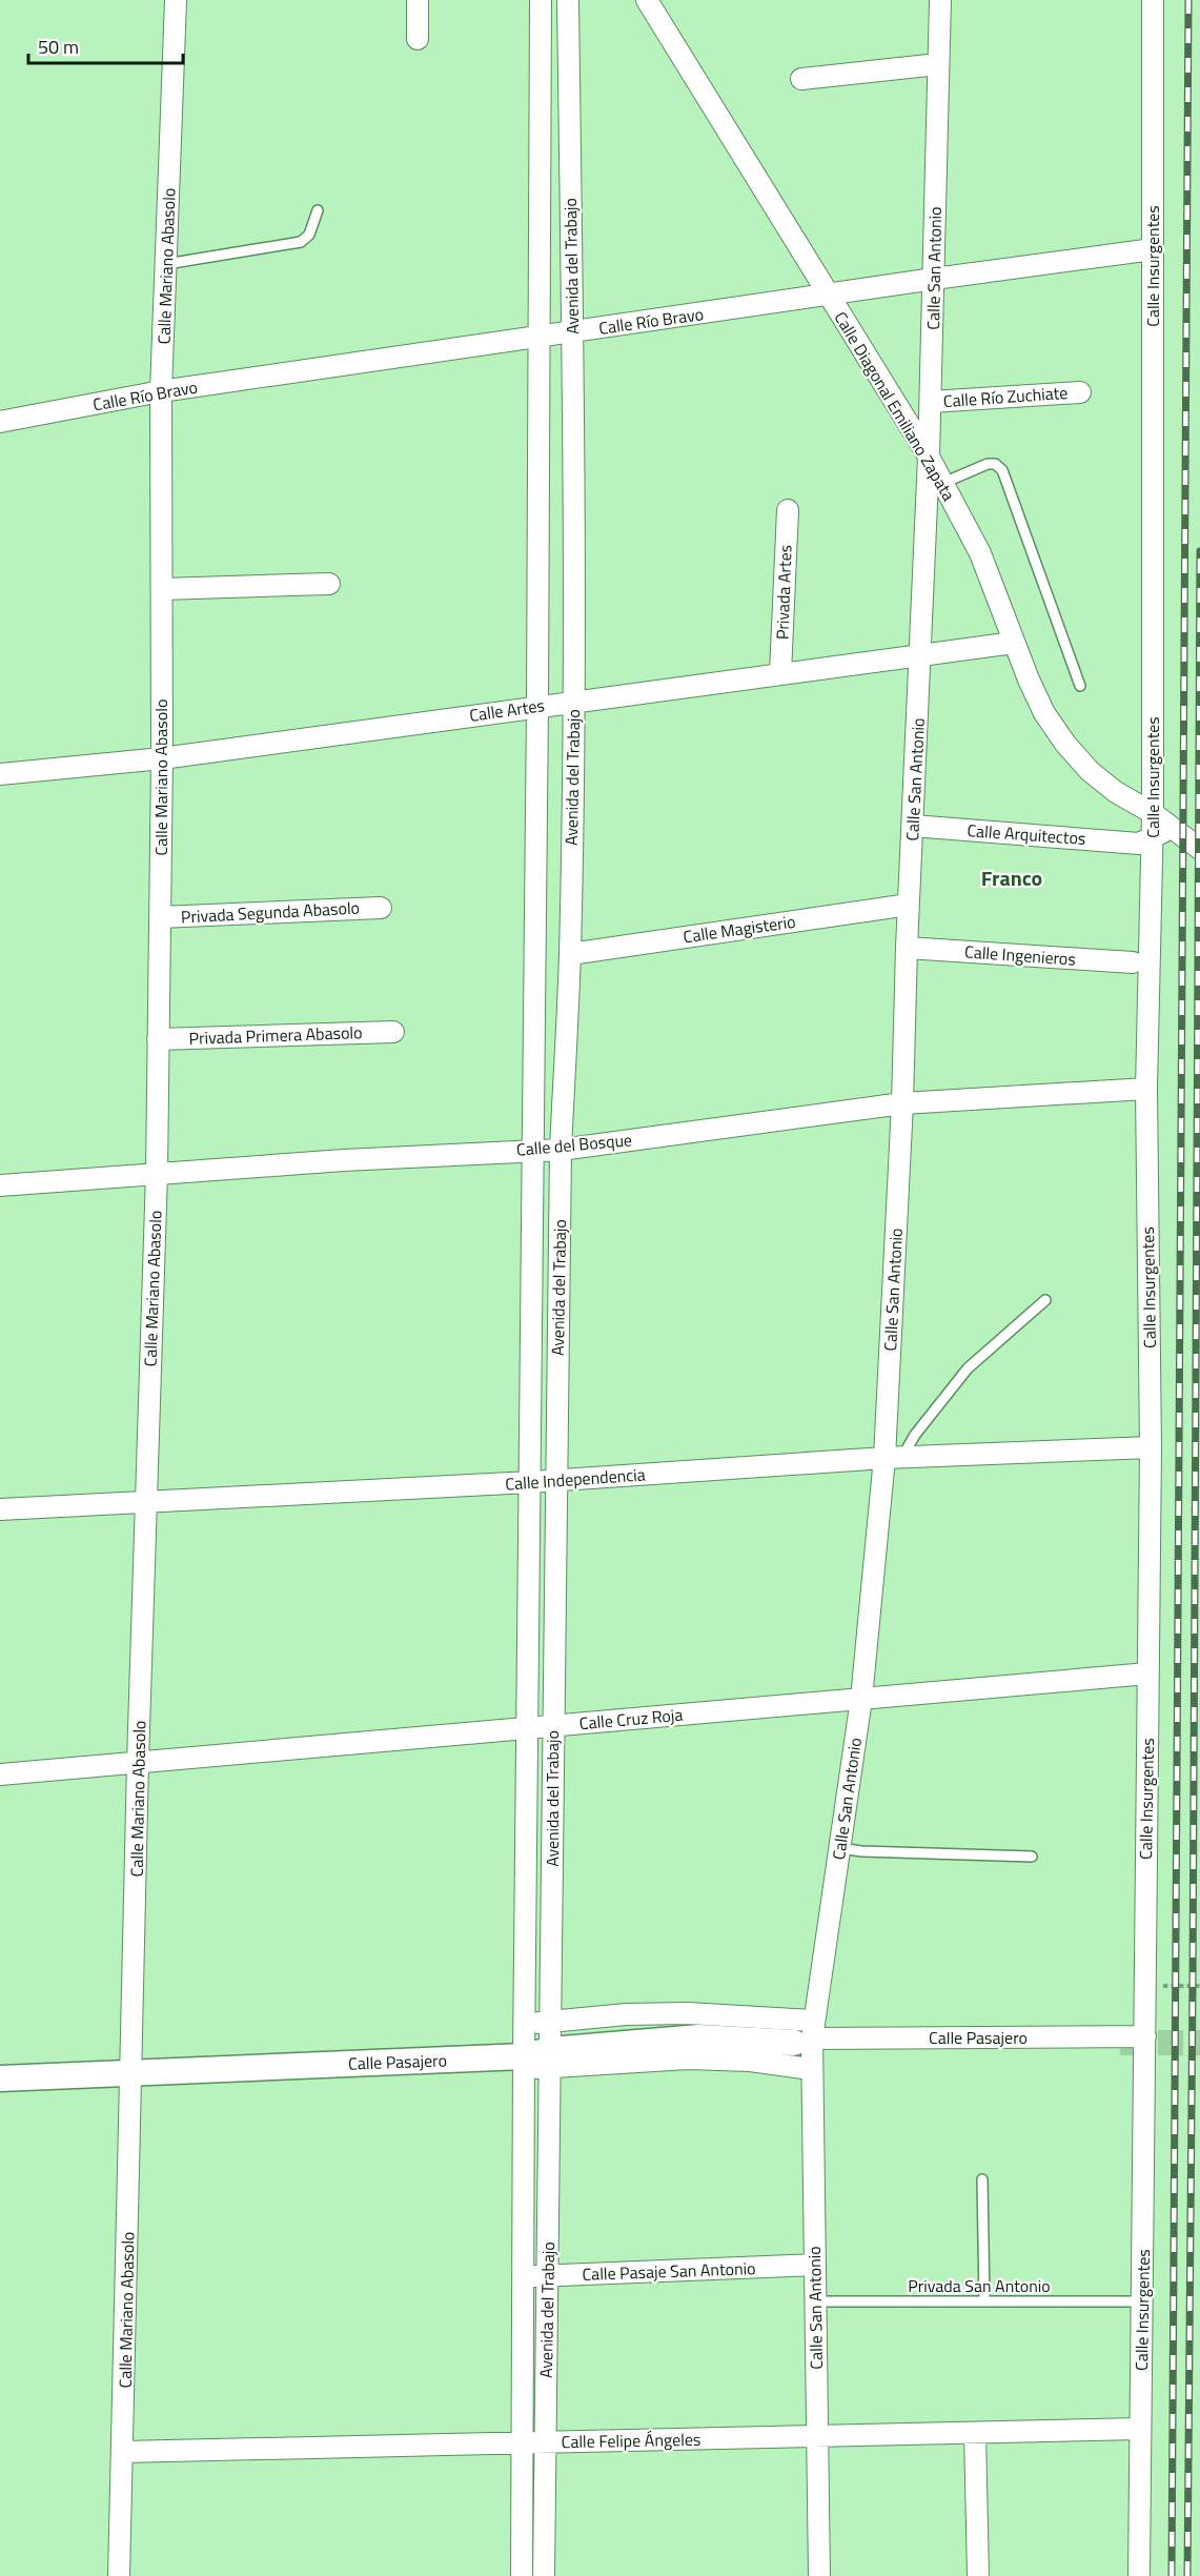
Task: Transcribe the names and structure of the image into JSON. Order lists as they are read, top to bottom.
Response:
{
  "streets": {
    "street": [
      "Calle Mariano Abasolo",
      "Avenida del Trabajo",
      "Calle Insurgentes",
      "Calle San Antonio",
      "Calle Río Bravo",
      "Calle Río Zuchiate",
      "Calle Diagonal Emiliano Zapata",
      "Privada Artes",
      "Calle Artes",
      "Calle Arquitectos",
      "Privada Segunda Abasolo",
      "Calle Magisterio",
      "Calle Ingenieros",
      "Privada Primera Abasolo",
      "Calle del Bosque",
      "Calle Independencia",
      "Calle Cruz Roja",
      "Calle Pasajero",
      "Calle Pasaje San Antonio",
      "Calle Felipe Ángeles"
    ],
    "lane": ["Privada San Antonio"]
  },
  "crossings": [
    ["Calle Mariano Abasolo", "Calle Río Bravo"],
    ["Calle Mariano Abasolo", "Calle Artes"],
    ["Calle Mariano Abasolo", "Privada Segunda Abasolo"],
    ["Calle Mariano Abasolo", "Privada Primera Abasolo"],
    ["Calle Mariano Abasolo", "Calle del Bosque"],
    ["Calle Mariano Abasolo", "Calle Independencia"],
    ["Calle Mariano Abasolo", "Calle Cruz Roja"],
    ["Calle Mariano Abasolo", "Calle Pasajero"],
    ["Calle Mariano Abasolo", "Calle Felipe Ángeles"],
    ["Avenida del Trabajo", "Calle Río Bravo"],
    ["Avenida del Trabajo", "Calle Artes"],
    ["Avenida del Trabajo", "Calle Magisterio"],
    ["Avenida del Trabajo", "Calle del Bosque"],
    ["Avenida del Trabajo", "Calle Independencia"],
    ["Avenida del Trabajo", "Calle Cruz Roja"],
    ["Avenida del Trabajo", "Calle Pasajero"],
    ["Avenida del Trabajo", "Calle Pasaje San Antonio"],
    ["Avenida del Trabajo", "Calle Felipe Ángeles"],
    ["Calle Insurgentes", "Calle Río Bravo"],
    ["Calle Insurgentes", "Calle Diagonal Emiliano Zapata"],
    ["Calle Insurgentes", "Calle Arquitectos"],
    ["Calle Insurgentes", "Calle del Bosque"],
    ["Calle Insurgentes", "Calle Independencia"],
    ["Calle Insurgentes", "Calle Cruz Roja"],
    ["Calle Insurgentes", "Calle Pasajero"],
    ["Calle Insurgentes", "Privada San Antonio"],
    ["Calle Insurgentes", "Calle Felipe Ángeles"],
    ["Calle San Antonio", "Calle Río Bravo"],
    ["Calle San Antonio", "Calle Río Zuchiate"],
    ["Calle San Antonio", "Calle Diagonal Emiliano Zapata"],
    ["Calle San Antonio", "Calle Artes"],
    ["Calle San Antonio", "Calle Arquitectos"],
    ["Calle San Antonio", "Calle Magisterio"],
    ["Calle San Antonio", "Calle Ingenieros"],
    ["Calle San Antonio", "Calle del Bosque"],
    ["Calle San Antonio", "Calle Independencia"],
    ["Calle San Antonio", "Calle Cruz Roja"],
    ["Calle San Antonio", "Calle Pasajero"],
    ["Calle San Antonio", "Calle Pasaje San Antonio"],
    ["Calle San Antonio", "Privada San Antonio"],
    ["Calle San Antonio", "Calle Felipe Ángeles"],
    ["Calle Río Bravo", "Calle Diagonal Emiliano Zapata"],
    ["Calle Diagonal Emiliano Zapata", "Calle Artes"],
    ["Privada Artes", "Calle Artes"]
  ],
  "districts": ["Franco"],
  "scale_bar": "50 m"
}
